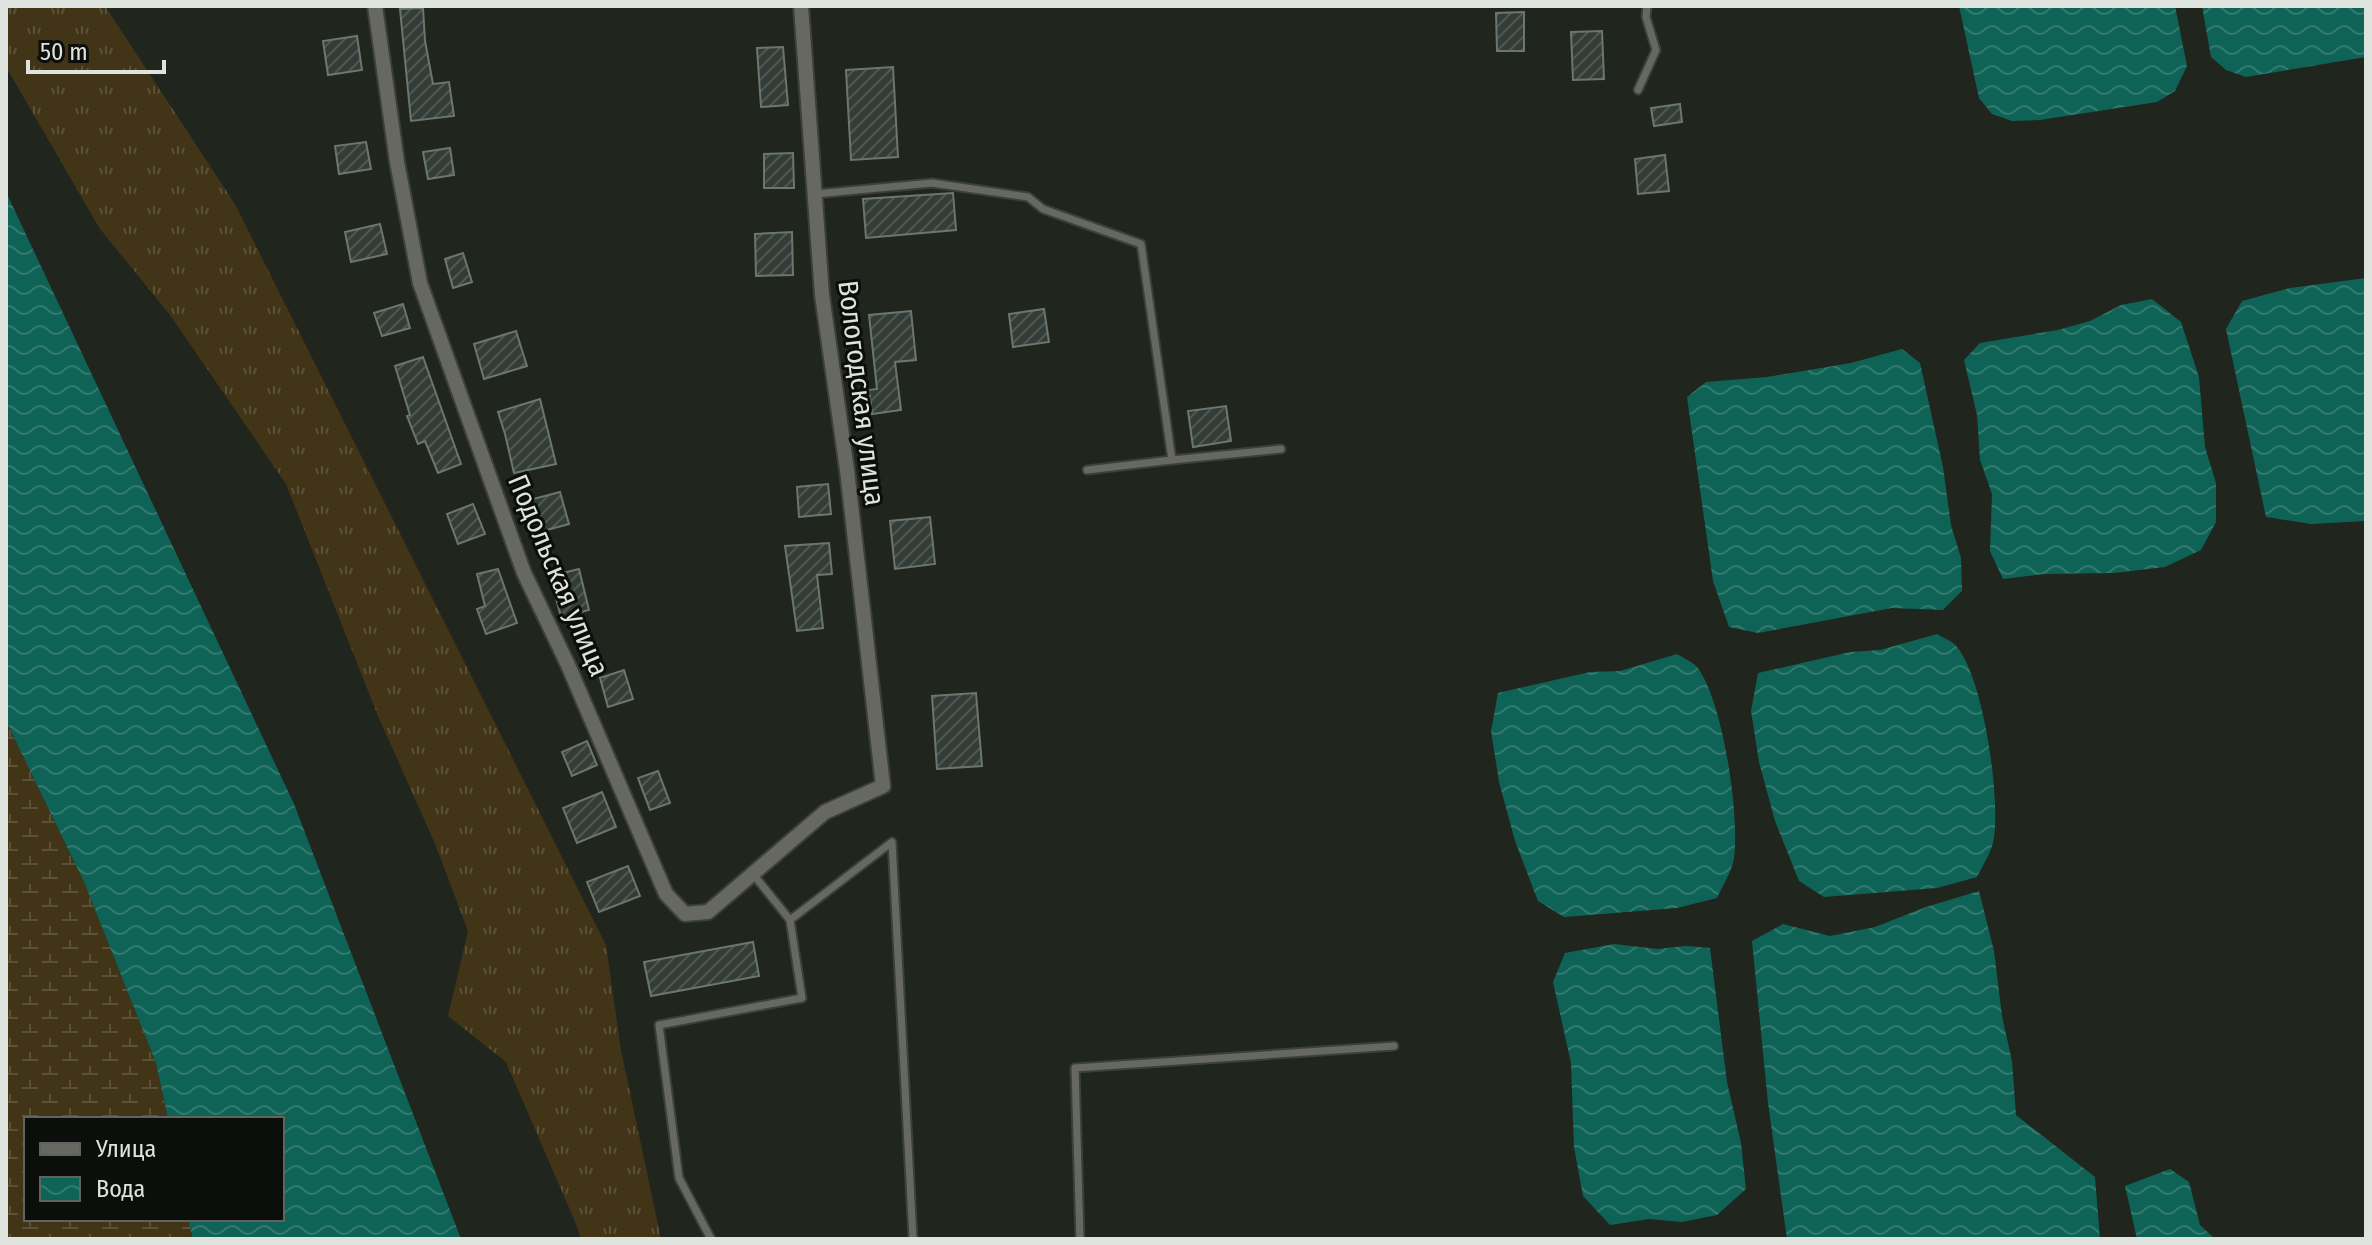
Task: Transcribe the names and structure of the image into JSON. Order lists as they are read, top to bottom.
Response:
{
  "streets": {
    "street": ["Вологодская улица", "Подольская улица"]
  },
  "crossings": [
    ["Вологодская улица", "Подольская улица"]
  ],
  "legend": ["Улица", "Вода"],
  "scale_bar": "50 m"
}
